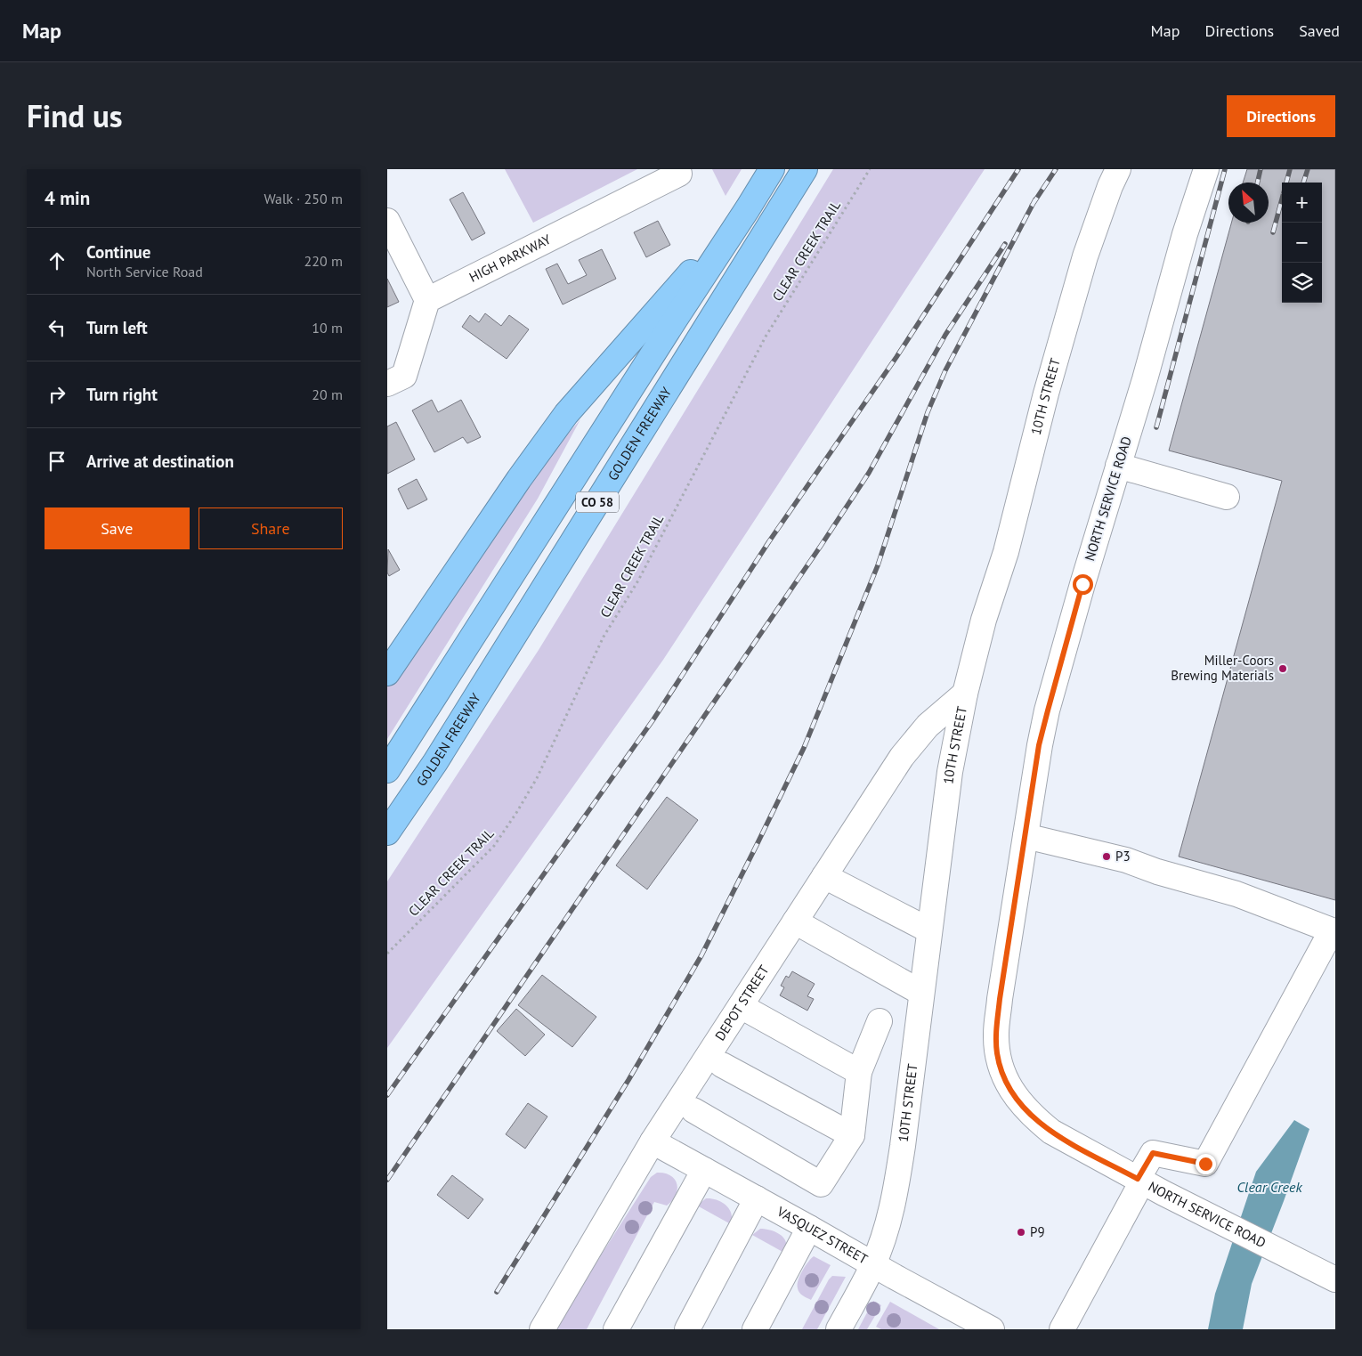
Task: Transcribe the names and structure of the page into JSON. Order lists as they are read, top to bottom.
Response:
{
  "streets": {
    "highway": ["GOLDEN FREEWAY", "CO 58"],
    "street": [
      "HIGH PARKWAY",
      "10TH STREET",
      "NORTH SERVICE ROAD",
      "DEPOT STREET",
      "VASQUEZ STREET"
    ],
    "path": ["CLEAR CREEK TRAIL"]
  },
  "crossings": [
    ["10TH STREET", "DEPOT STREET"],
    ["10TH STREET", "VASQUEZ STREET"],
    ["DEPOT STREET", "VASQUEZ STREET"]
  ],
  "water": ["Clear Creek"],
  "places": ["Miller-Coors Brewing Materials", "P3", "P9"],
  "north": "top left",
  "page": {
    "header": "Map",
    "nav": ["Map", "Directions", "Saved"],
    "title": "Find us",
    "buttons": [
      "Directions",
      ["Save", "Share"]
    ],
    "heading": ["4 min", "Walk · 250 m"],
    "map_buttons": ["+", "−"],
    "list": [
      ["Continue", "North Service Road", "220 m"],
      ["Turn left", "10 m"],
      ["Turn right", "20 m"],
      "Arrive at destination"
    ]
  }
}
